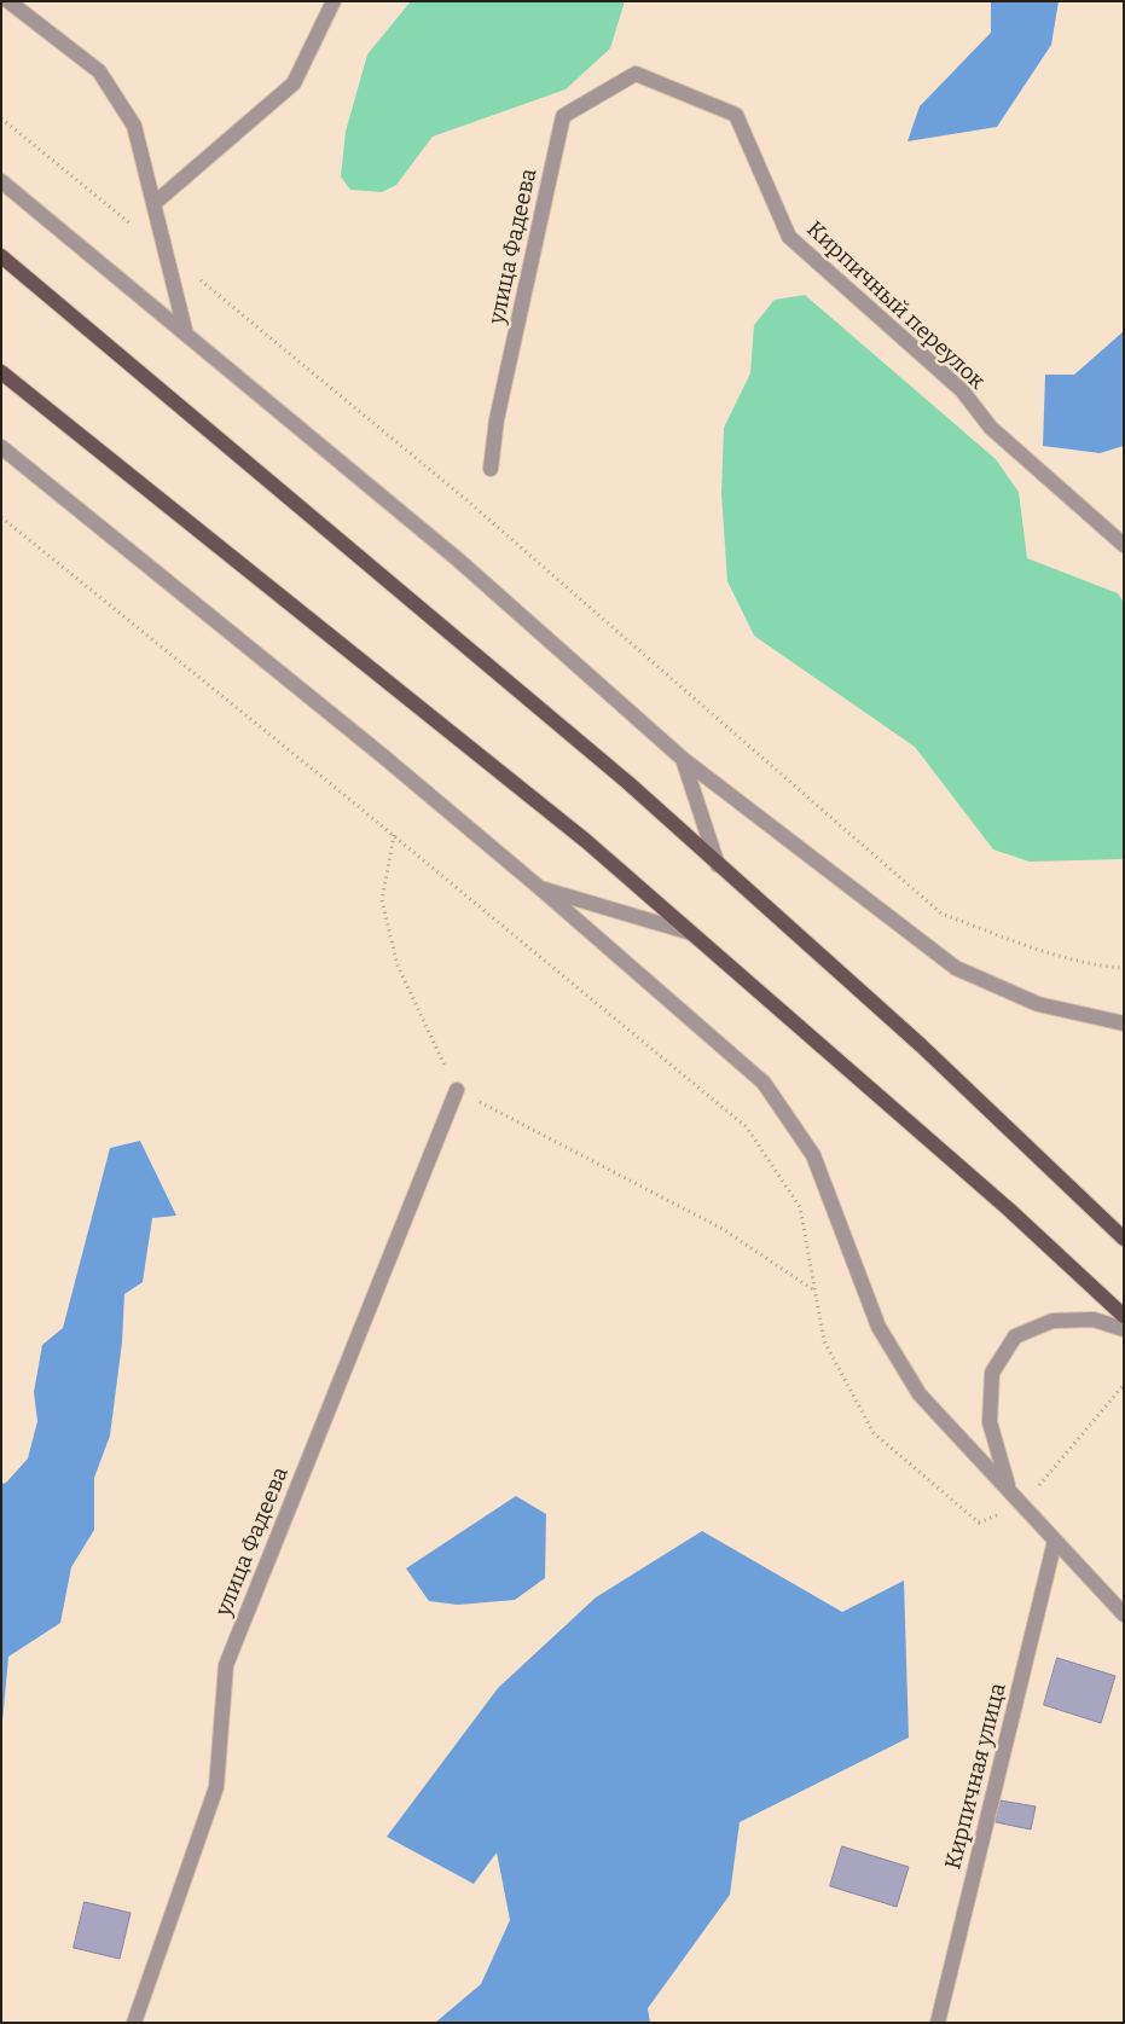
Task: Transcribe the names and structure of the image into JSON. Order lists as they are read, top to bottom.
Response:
{
  "streets": {
    "street": ["улица Фадеева", "Кирпичный переулок", "Кирпичная улица"]
  },
  "crossings": [
    ["улица Фадеева", "Кирпичный переулок"]
  ]
}
